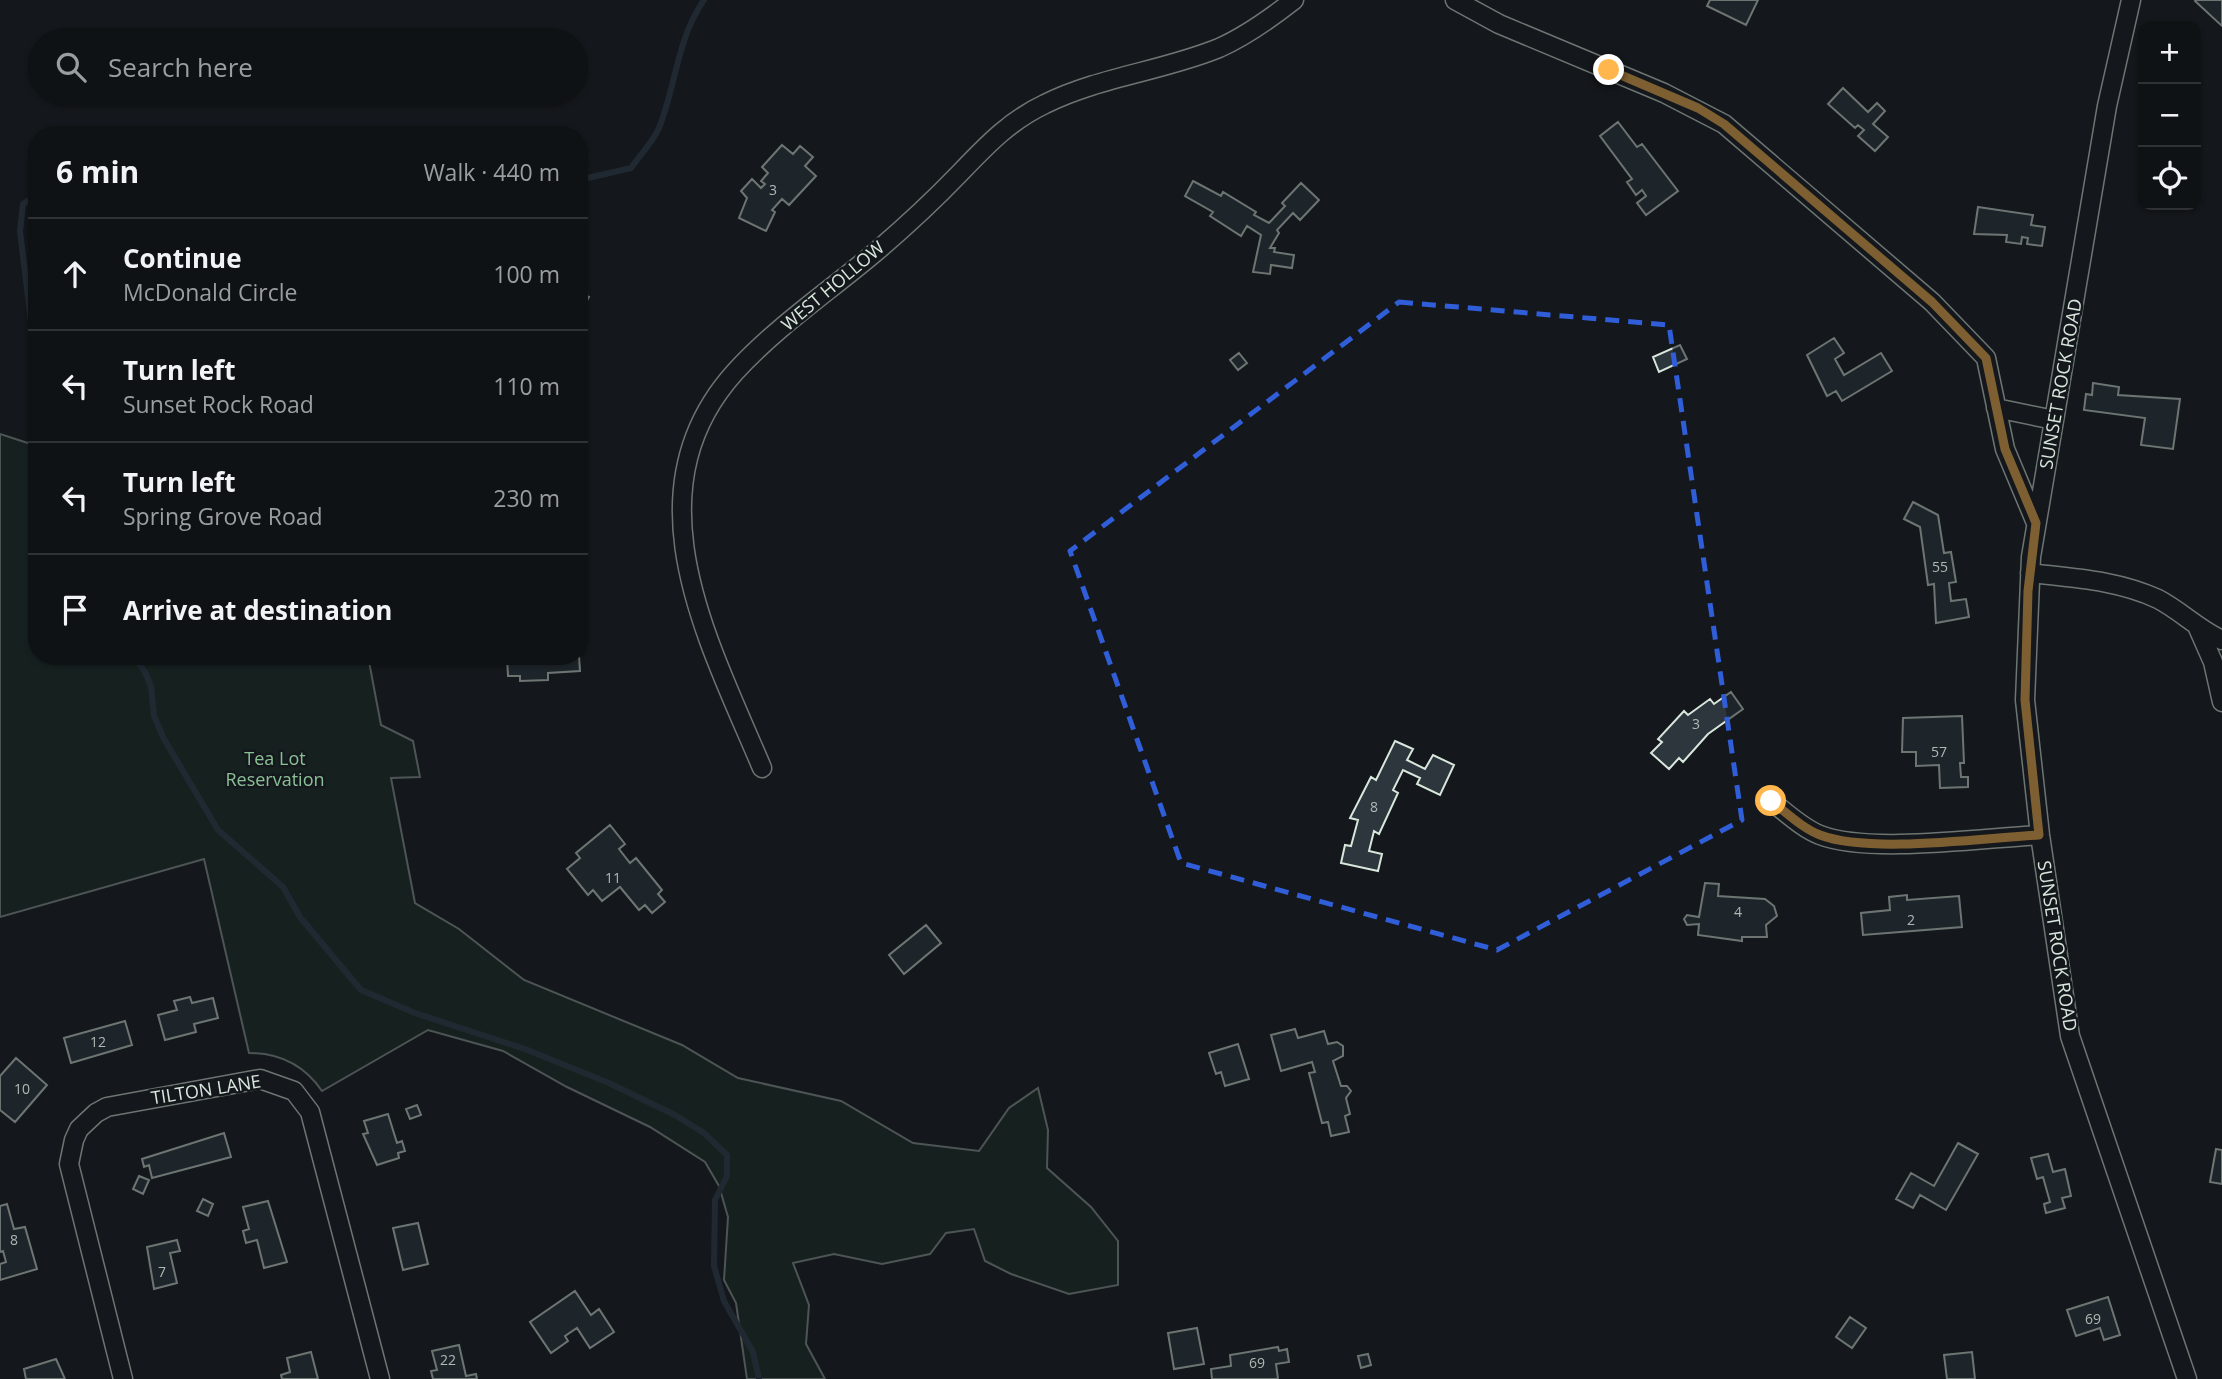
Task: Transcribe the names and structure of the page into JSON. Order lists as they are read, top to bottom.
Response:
{
  "streets": {
    "street": ["WEST HOLLOW", "SUNSET ROCK ROAD", "TILTON LANE"]
  },
  "parks": ["Tea Lot Reservation"],
  "house_numbers": [
    "3",
    "55",
    "3",
    "57",
    "8",
    "11",
    "4",
    "2",
    "12",
    "10",
    "8",
    "7",
    "69",
    "22",
    "69"
  ],
  "page": {
    "map_buttons": ["+", "−"],
    "search": "Search here",
    "heading": ["6 min", "Walk · 440 m"],
    "list": [
      ["Continue", "McDonald Circle", "100 m"],
      ["Turn left", "Sunset Rock Road", "110 m"],
      ["Turn left", "Spring Grove Road", "230 m"],
      "Arrive at destination"
    ]
  }
}
